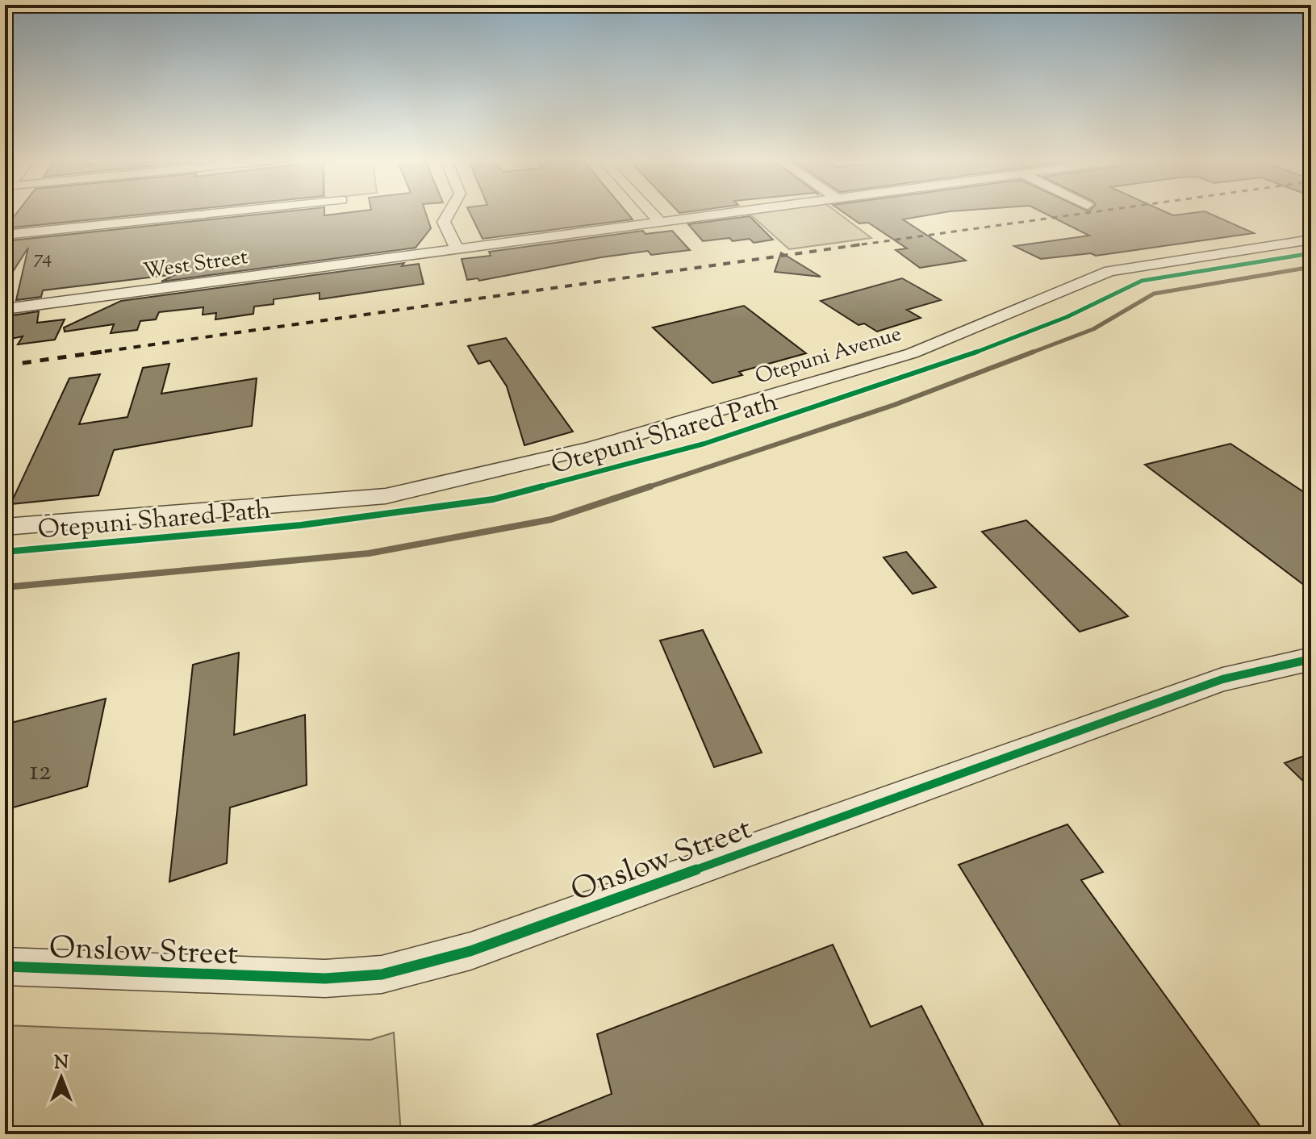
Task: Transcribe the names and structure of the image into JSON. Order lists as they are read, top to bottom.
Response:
{
  "streets": {
    "street": ["West Street", "Otepuni Avenue", "Onslow Street"],
    "cycle path": ["Ōtepuni Shared Path"]
  },
  "house_numbers": ["74", "12"],
  "north": "top"
}
